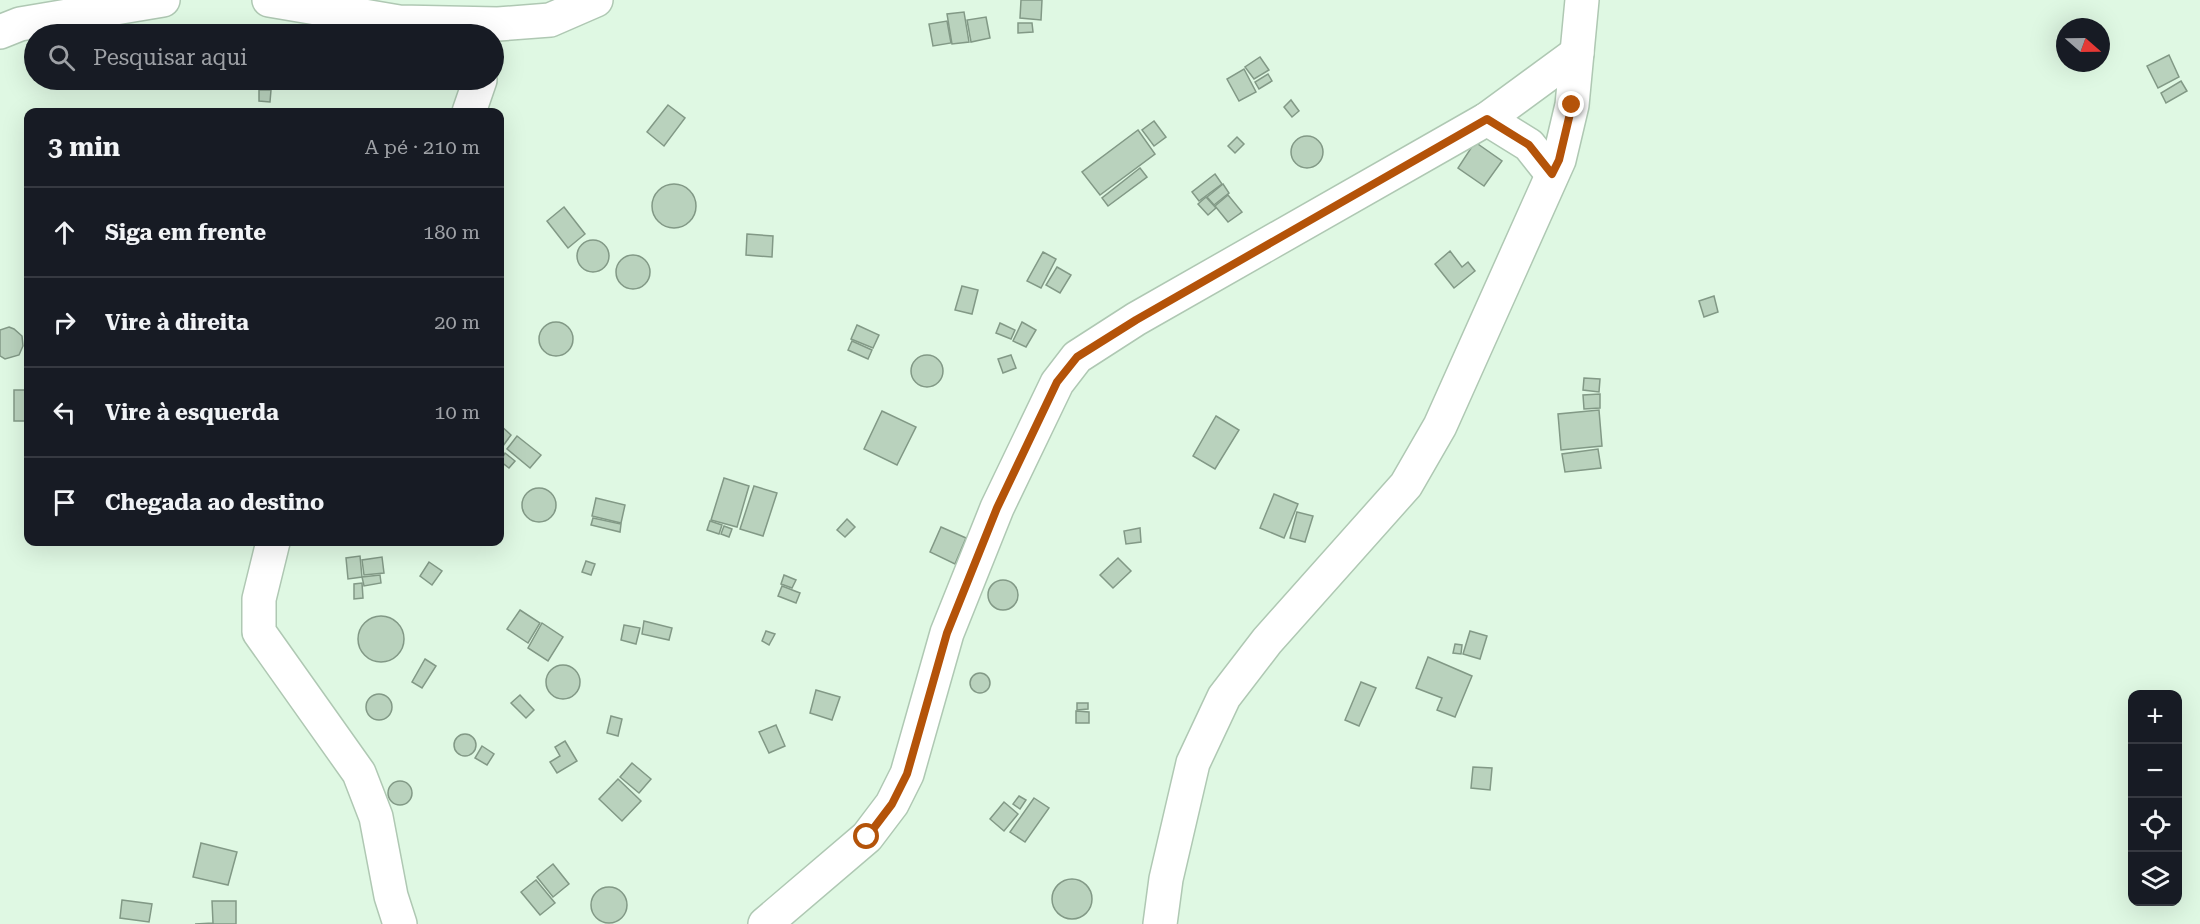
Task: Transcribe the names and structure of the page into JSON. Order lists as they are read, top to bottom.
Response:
{
  "north": "right",
  "page": {
    "search": "Pesquisar aqui",
    "heading": ["3 min", "A pé · 210 m"],
    "list": [
      ["Siga em frente", "180 m"],
      ["Vire à direita", "20 m"],
      ["Vire à esquerda", "10 m"],
      "Chegada ao destino"
    ],
    "map_buttons": ["+", "−"]
  }
}
